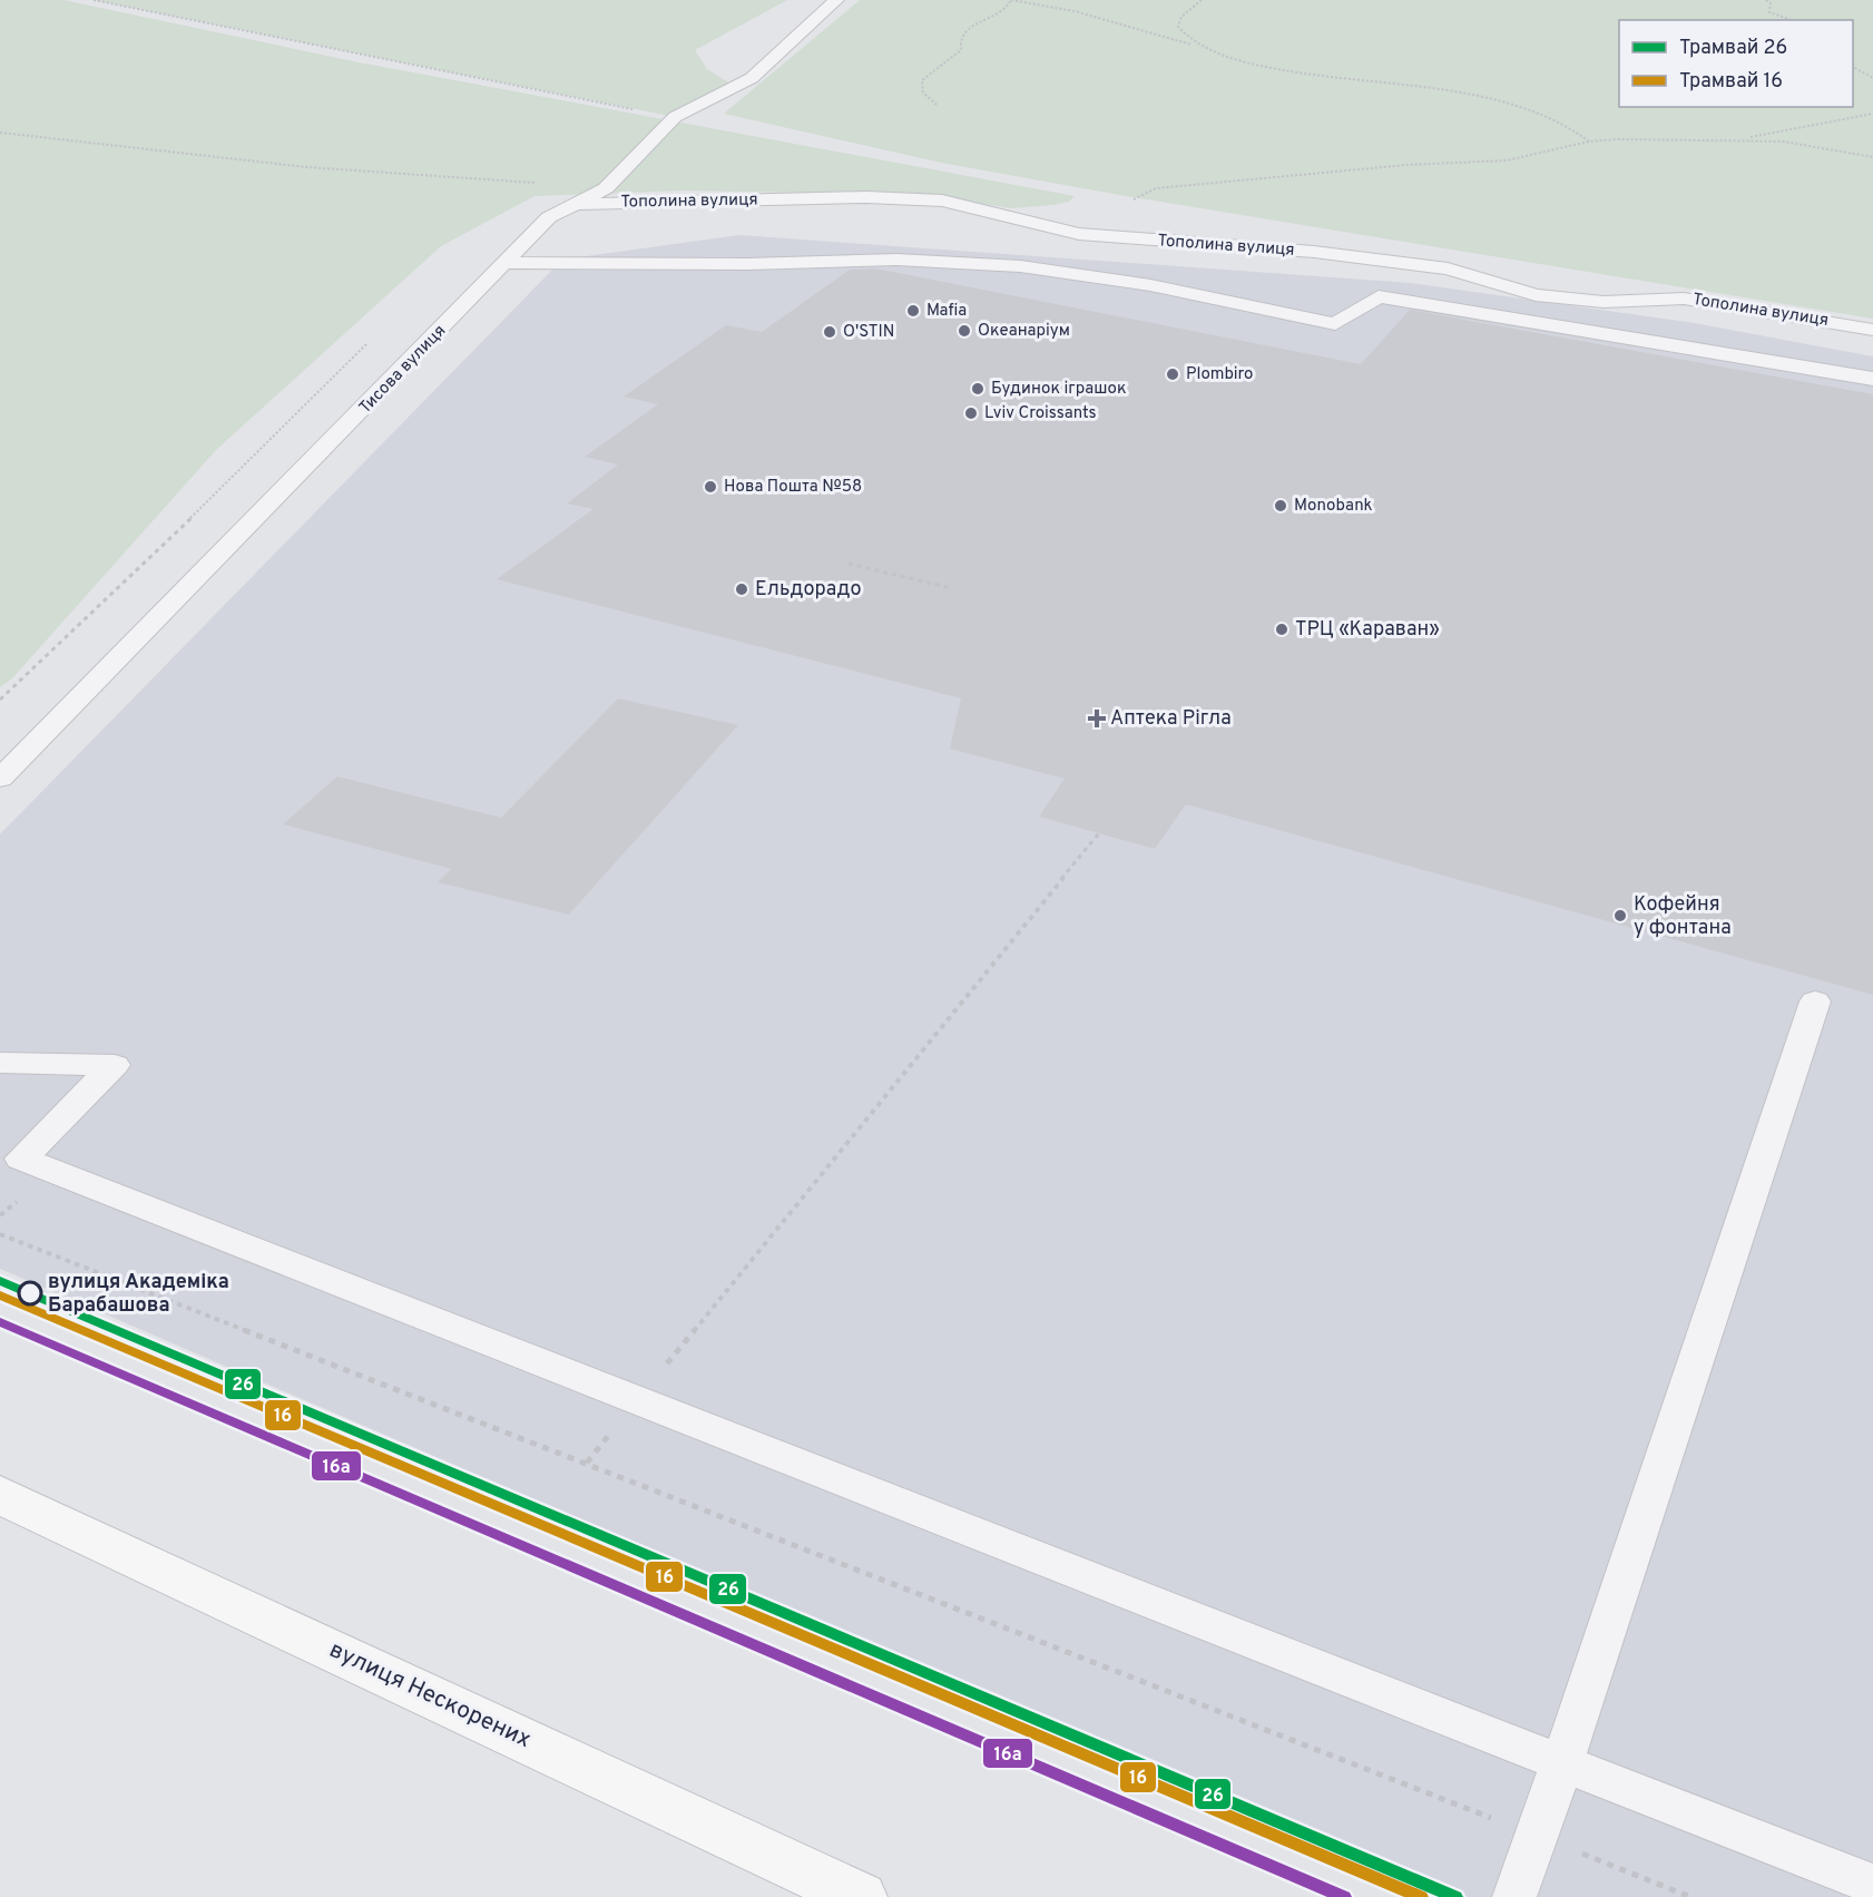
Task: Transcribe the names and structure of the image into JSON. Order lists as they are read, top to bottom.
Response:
{
  "streets": {
    "main road": ["вулиця Нескорених"],
    "lane": ["Тополина вулиця", "Тисова вулиця"]
  },
  "crossings": [
    ["Тополина вулиця", "Тисова вулиця"]
  ],
  "places": {
    "other": [
      "Mafia",
      "Океанаріум",
      "O'STIN",
      "Plombiro",
      "Будинок іграшок",
      "Lviv Croissants",
      "Нова Пошта №58",
      "Monobank",
      "Ельдорадо",
      "ТРЦ «Караван»",
      "Кофейня у фонтана",
      "вулиця Академіка Барабашова"
    ],
    "health": ["Аптека Рігла"]
  },
  "lines": ["tram line 26", "tram line 16", "transit line 16a"],
  "legend": ["Трамвай 26", "Трамвай 16"]
}
